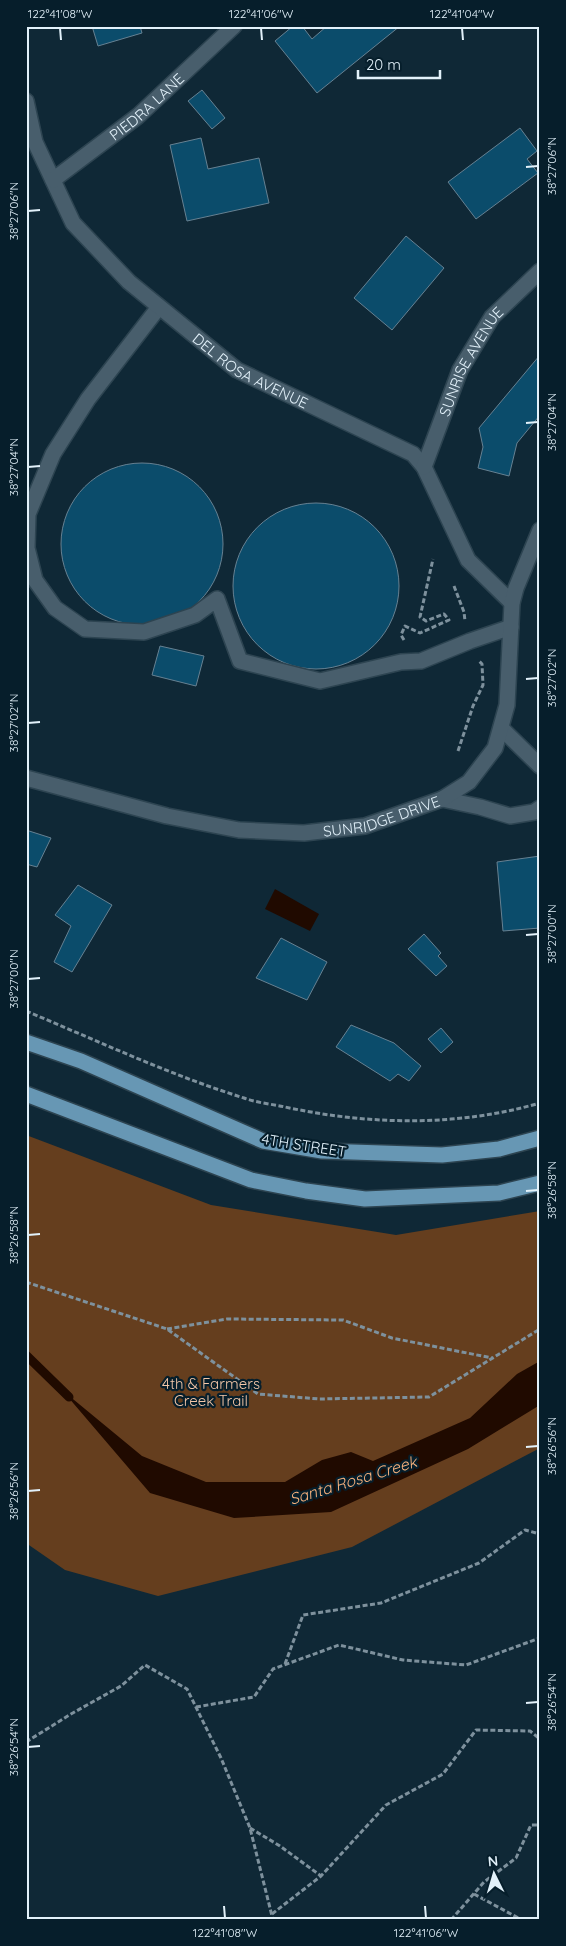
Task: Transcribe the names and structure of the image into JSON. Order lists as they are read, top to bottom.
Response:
{
  "streets": {
    "main road": ["4TH STREET"],
    "street": [
      "PIEDRA LANE",
      "SUNRISE AVENUE",
      "DEL ROSA AVENUE",
      "SUNRIDGE DRIVE"
    ]
  },
  "crossings": [
    ["PIEDRA LANE", "DEL ROSA AVENUE"],
    ["SUNRISE AVENUE", "DEL ROSA AVENUE"],
    ["DEL ROSA AVENUE", "SUNRIDGE DRIVE"]
  ],
  "water": ["Santa Rosa Creek"],
  "parks": ["4th & Farmers Creek Trail"],
  "scale_bar": "20 m",
  "north": "top",
  "coordinates": [
    "122°41'08\"W",
    "122°41'06\"W",
    "122°41'04\"W",
    "38°27'06\"N",
    "38°27'04\"N",
    "38°27'02\"N",
    "38°27'00\"N",
    "38°26'58\"N",
    "38°26'56\"N",
    "38°26'54\"N"
  ]
}
